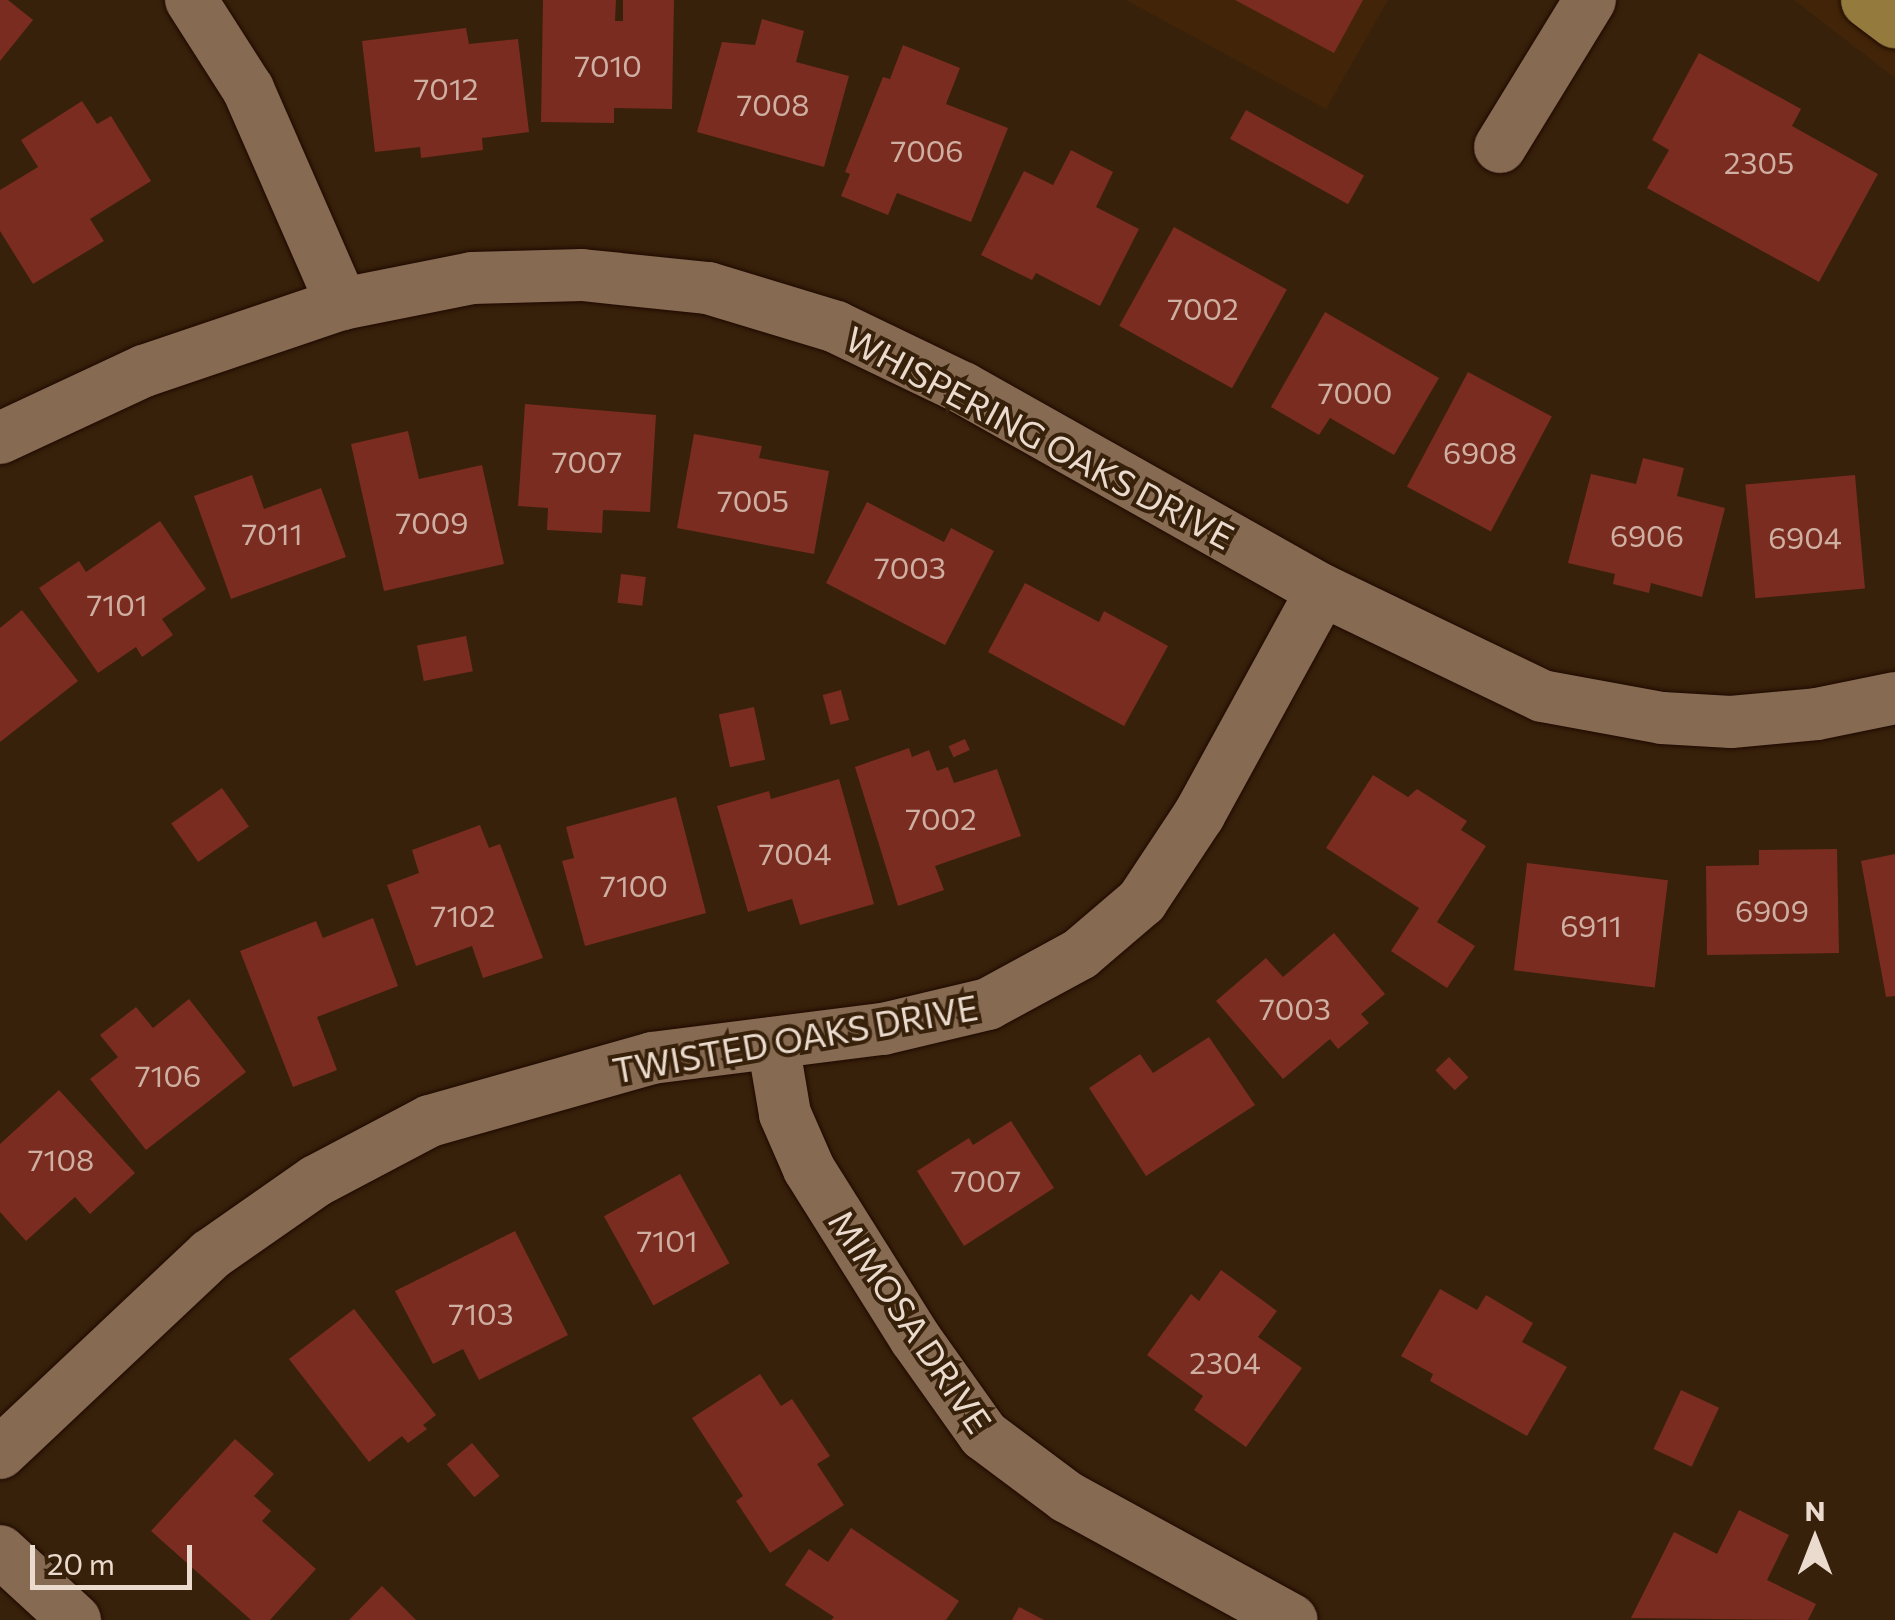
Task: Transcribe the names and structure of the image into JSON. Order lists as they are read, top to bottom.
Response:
{
  "streets": {
    "street": ["WHISPERING OAKS DRIVE", "TWISTED OAKS DRIVE", "MIMOSA DRIVE"]
  },
  "crossings": [
    ["WHISPERING OAKS DRIVE", "TWISTED OAKS DRIVE"],
    ["TWISTED OAKS DRIVE", "MIMOSA DRIVE"]
  ],
  "house_numbers": [
    "7010",
    "7012",
    "7008",
    "7006",
    "2305",
    "7002",
    "7000",
    "6908",
    "7007",
    "7005",
    "7009",
    "7011",
    "6906",
    "6904",
    "7003",
    "7101",
    "7002",
    "7004",
    "7100",
    "6909",
    "7102",
    "6911",
    "7003",
    "7106",
    "7108",
    "7007",
    "7101",
    "7103",
    "2304"
  ],
  "scale_bar": "20 m",
  "north": "top"
}
